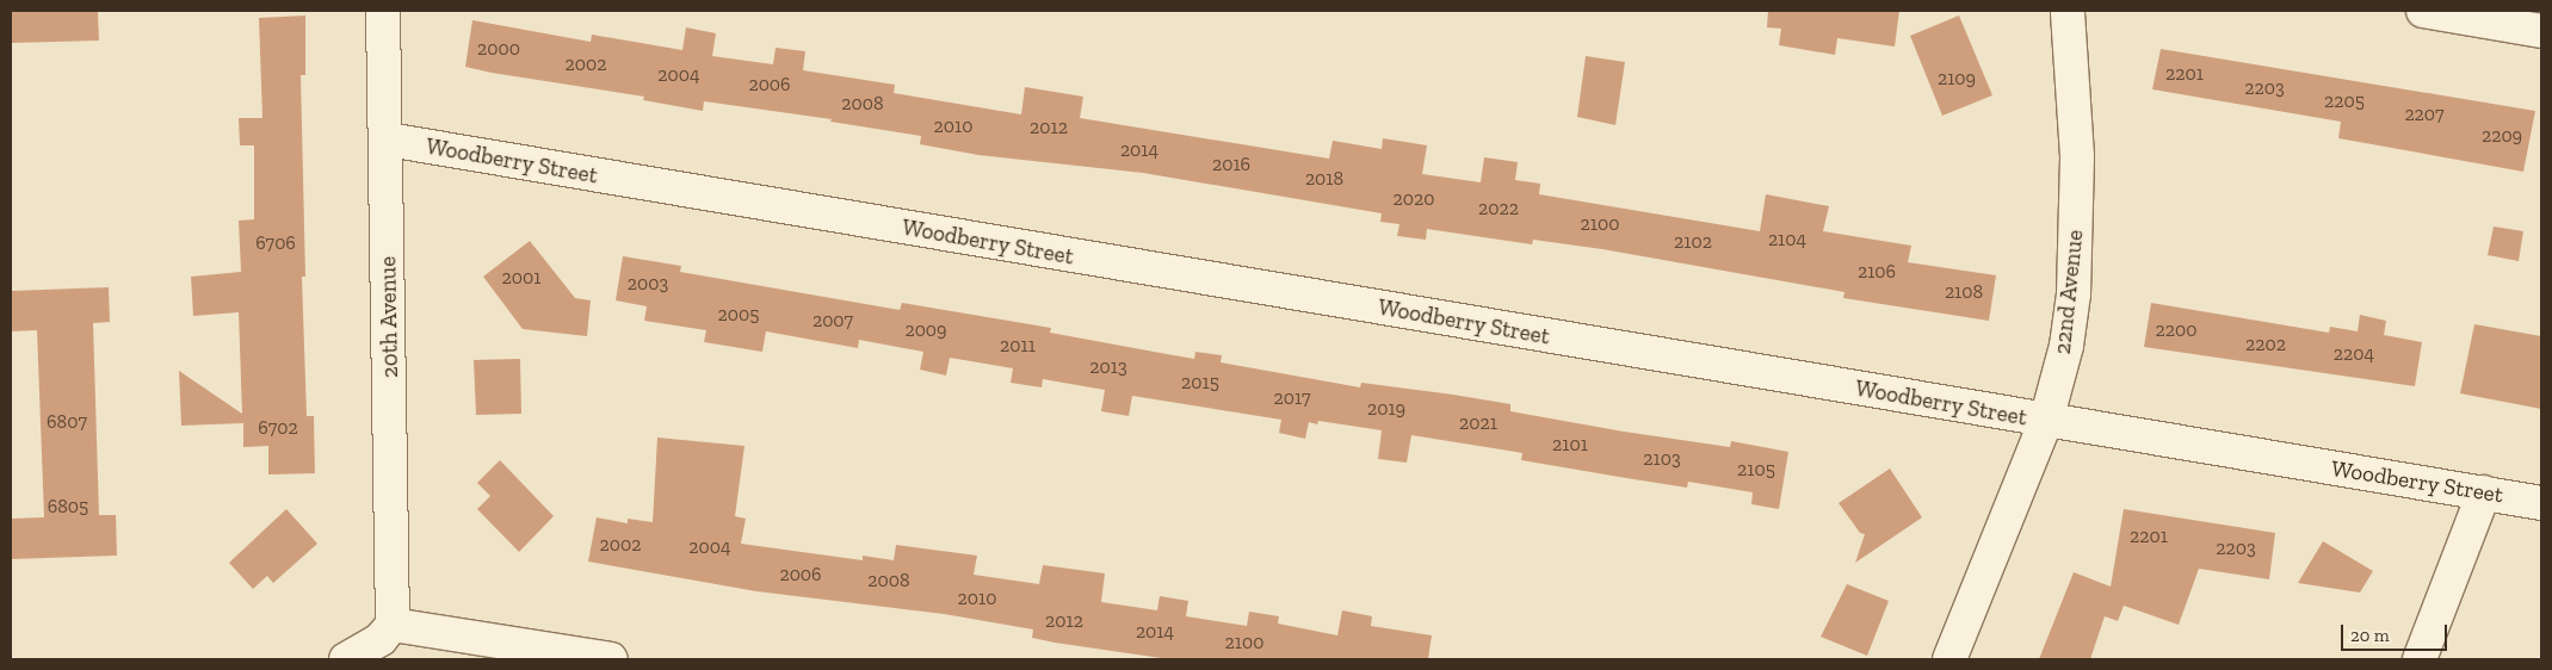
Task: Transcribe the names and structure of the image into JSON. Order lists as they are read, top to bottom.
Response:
{
  "streets": {
    "street": ["Woodberry Street", "22nd Avenue", "20th Avenue"]
  },
  "crossings": [
    ["Woodberry Street", "22nd Avenue"],
    ["Woodberry Street", "20th Avenue"]
  ],
  "house_numbers": [
    "2000",
    "2002",
    "2201",
    "2004",
    "2109",
    "2006",
    "2203",
    "2205",
    "2008",
    "2207",
    "2010",
    "2012",
    "2209",
    "2014",
    "2016",
    "2018",
    "2020",
    "2022",
    "2100",
    "2104",
    "2102",
    "6706",
    "2106",
    "2001",
    "2003",
    "2108",
    "2005",
    "2007",
    "2009",
    "2200",
    "2202",
    "2011",
    "2204",
    "2013",
    "2015",
    "2017",
    "2019",
    "6807",
    "2021",
    "6702",
    "2101",
    "2103",
    "2105",
    "6805",
    "2201",
    "2002",
    "2004",
    "2203",
    "2006",
    "2008",
    "2010",
    "2012",
    "2014",
    "2100"
  ],
  "scale_bar": "20 m"
}
